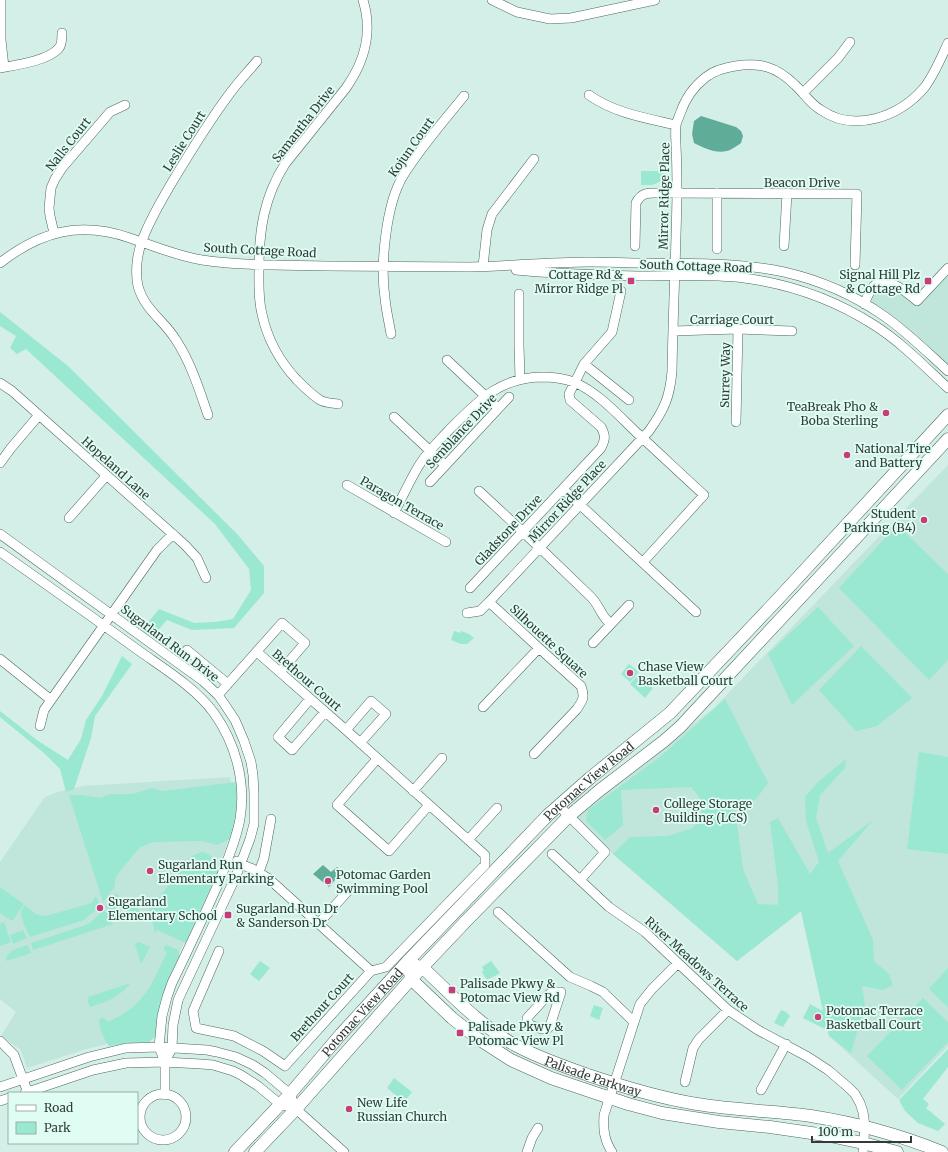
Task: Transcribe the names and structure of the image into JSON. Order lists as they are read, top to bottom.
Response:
{
  "streets": {
    "main road": ["Potomac View Road", "Palisade Parkway"],
    "street": [
      "Samantha Drive",
      "Leslie Court",
      "Nalls Court",
      "Kojun Court",
      "Beacon Drive",
      "Mirror Ridge Place",
      "South Cottage Road",
      "Carriage Court",
      "Surrey Way",
      "Semblance Drive",
      "Hopeland Lane",
      "Paragon Terrace",
      "Gladstone Drive",
      "Silhouette Square",
      "Sugarland Run Drive",
      "Brethour Court",
      "River Meadows Terrace"
    ]
  },
  "crossings": [
    ["Samantha Drive", "South Cottage Road"],
    ["Leslie Court", "South Cottage Road"],
    ["Nalls Court", "South Cottage Road"],
    ["Kojun Court", "South Cottage Road"],
    ["Beacon Drive", "Mirror Ridge Place"],
    ["Mirror Ridge Place", "South Cottage Road"],
    ["Mirror Ridge Place", "Carriage Court"],
    ["Mirror Ridge Place", "Silhouette Square"],
    ["Carriage Court", "Surrey Way"],
    ["Potomac View Road", "Palisade Parkway"],
    ["River Meadows Terrace", "Palisade Parkway"]
  ],
  "places": {
    "transit": [
      "Cottage Rd & Mirror Ridge Pl",
      "Signal Hill Plz & Cottage Rd",
      "Sugarland Run Dr & Sanderson Dr",
      "Palisade Pkwy & Potomac View Rd",
      "Palisade Pkwy & Potomac View Pl"
    ],
    "other": [
      "TeaBreak Pho & Boba Sterling",
      "National Tire and Battery",
      "Student Parking (B4)",
      "Chase View Basketball Court",
      "College Storage Building (LCS)",
      "Sugarland Run Elementary Parking",
      "Potomac Garden Swimming Pool",
      "Sugarland Elementary School",
      "Potomac Terrace Basketball Court",
      "New Life Russian Church"
    ]
  },
  "legend": ["Road", "Park"],
  "scale_bar": "100 m"
}
